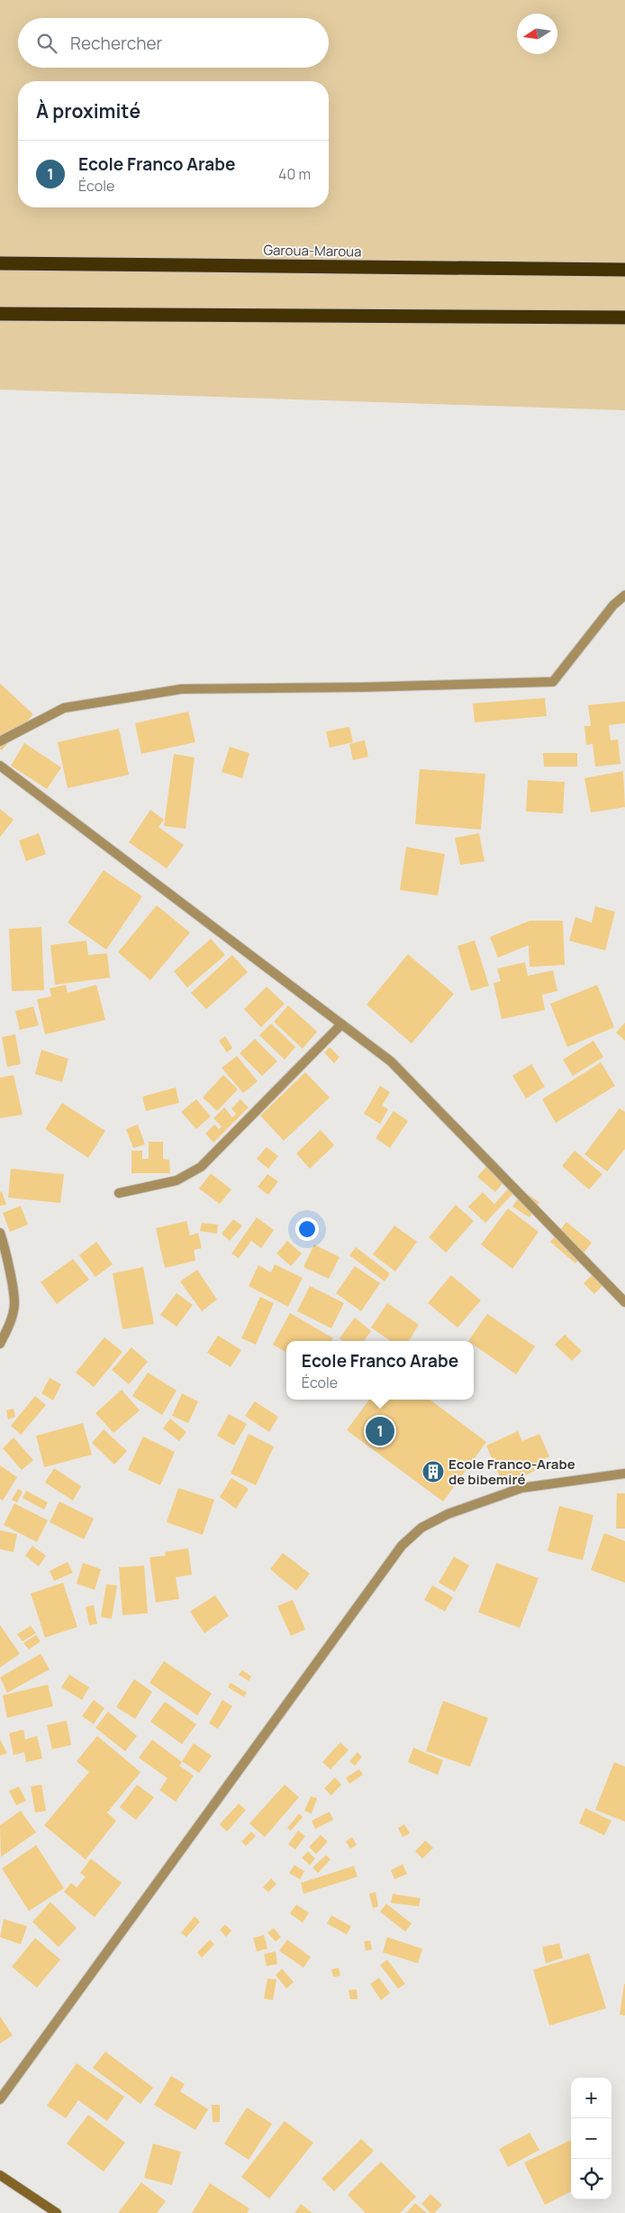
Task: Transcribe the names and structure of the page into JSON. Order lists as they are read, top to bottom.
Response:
{
  "streets": {
    "highway": ["Garoua-Maroua"]
  },
  "places": {
    "building": ["Ecole Franco-Arabe de bibemiré"]
  },
  "north": "left",
  "page": {
    "search": "Rechercher",
    "heading": "À proximité",
    "list": [
      {
        "mark": "1",
        "name": "Ecole Franco Arabe",
        "note": "École",
        "value": "40 m"
      }
    ],
    "popup": ["Ecole Franco Arabe", "École"],
    "pins": "1",
    "map_buttons": ["+", "−"]
  }
}
